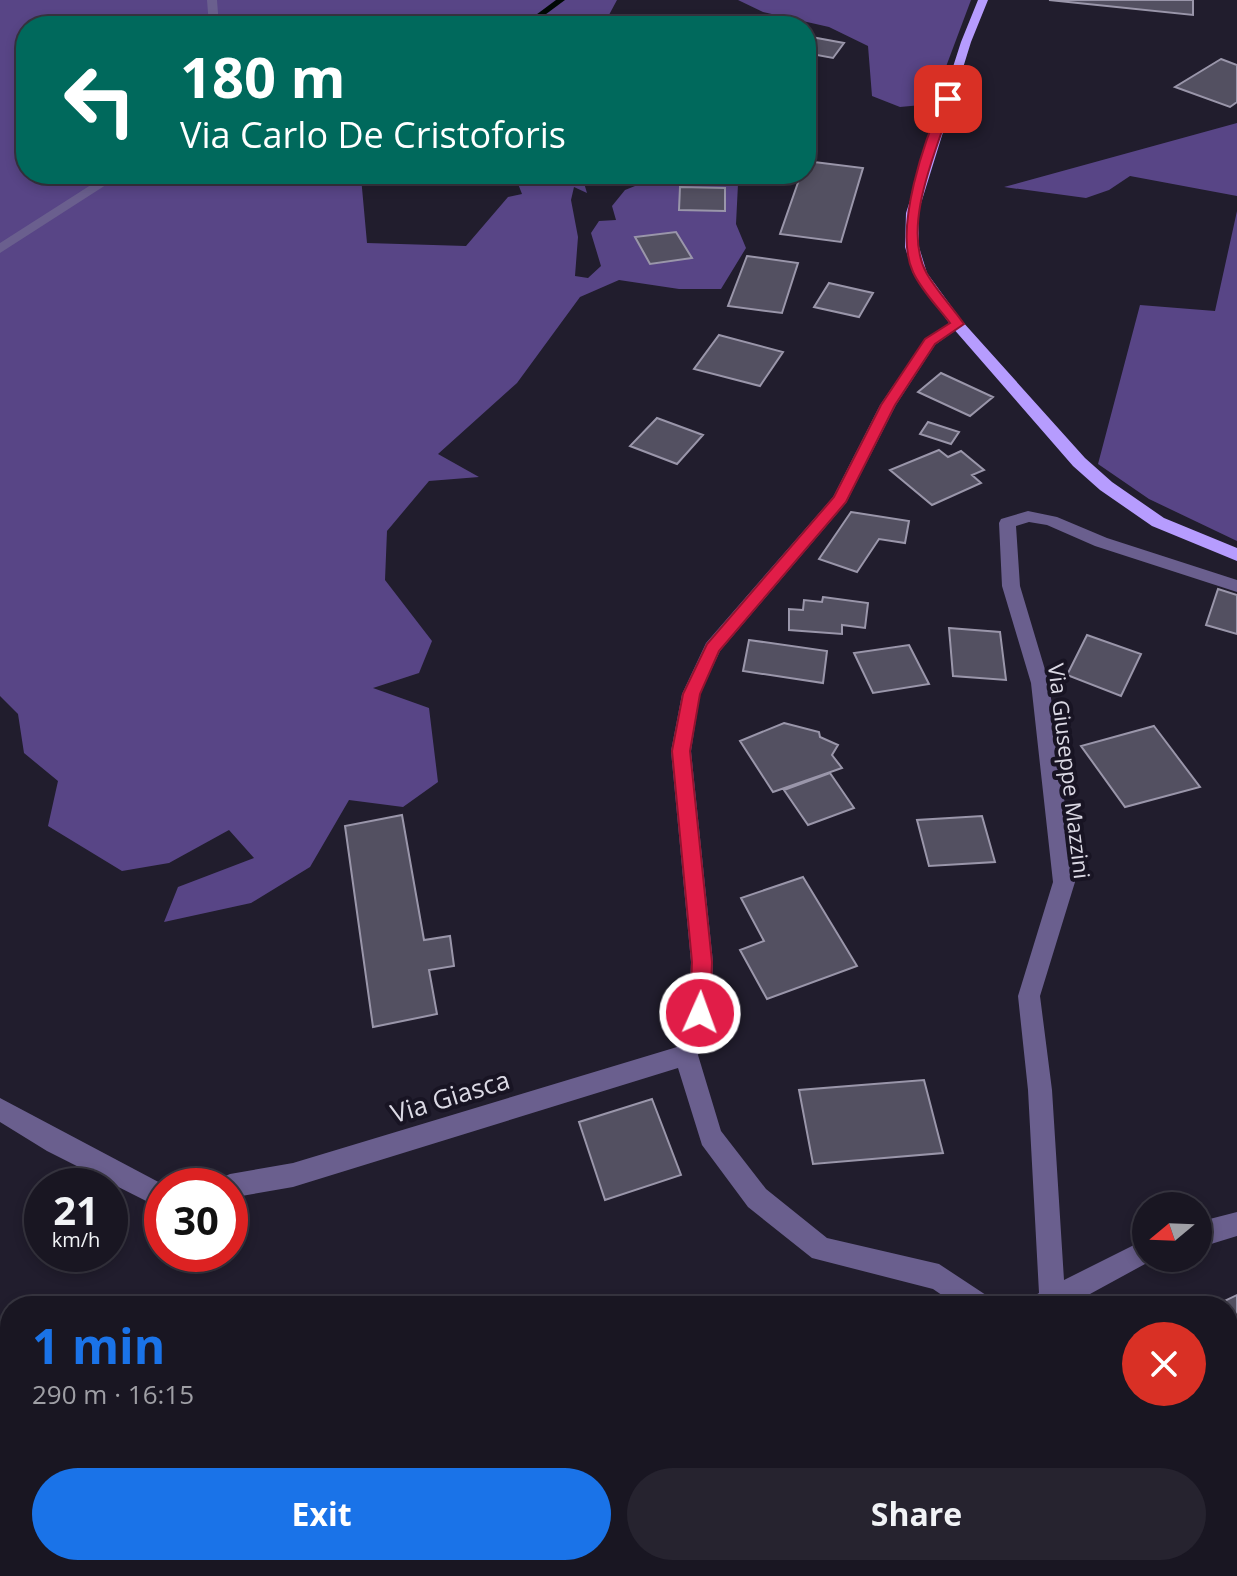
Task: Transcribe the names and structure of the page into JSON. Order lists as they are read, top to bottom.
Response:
{
  "streets": {
    "street": ["Via Giuseppe Mazzini", "Via Giasca"]
  },
  "north": "left",
  "page": {
    "turn": ["180 m", "Via Carlo De Cristoforis"],
    "speed": "21 km/h",
    "limit": "30",
    "heading": ["1 min", "290 m · 16:15"],
    "buttons": ["Exit", "Share"]
  }
}
